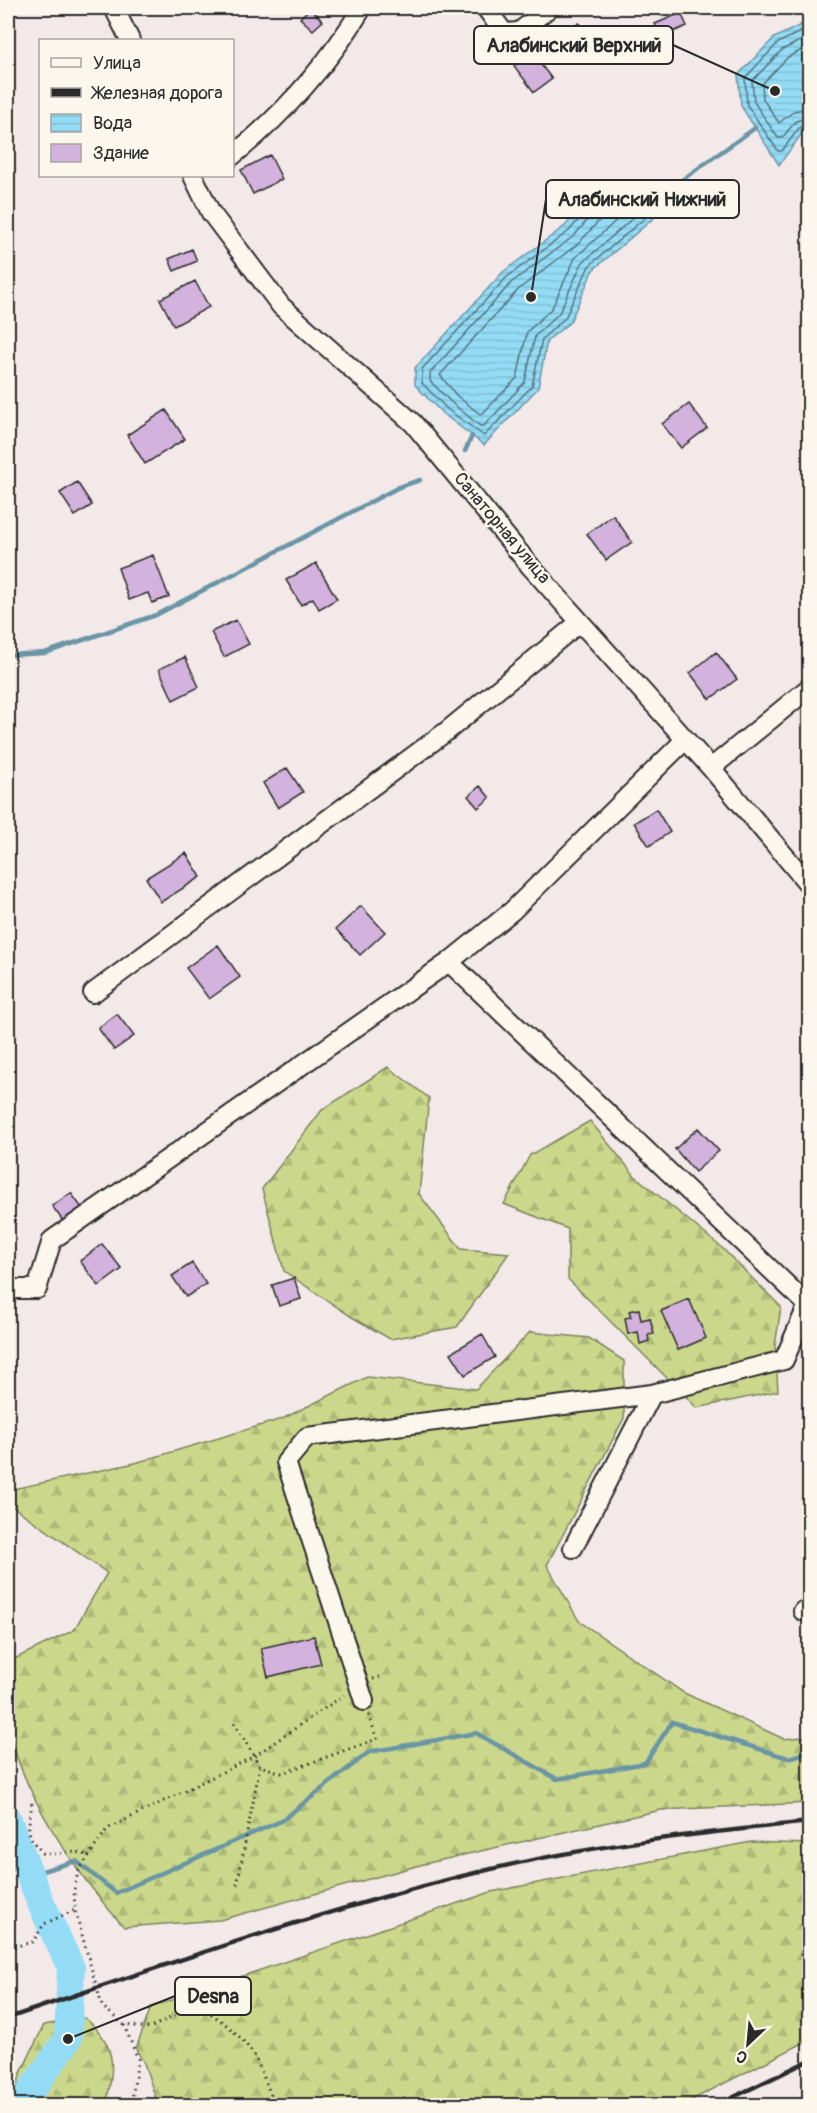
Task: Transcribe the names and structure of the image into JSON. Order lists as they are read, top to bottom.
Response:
{
  "streets": {
    "street": ["Санаторная улица"]
  },
  "places": ["Алабинский Верхний", "Алабинский Нижний", "Desna"],
  "legend": [
    "Улица",
    "Железная дорога",
    "Вода",
    "Здание"
  ],
  "north": "bottom left"
}
